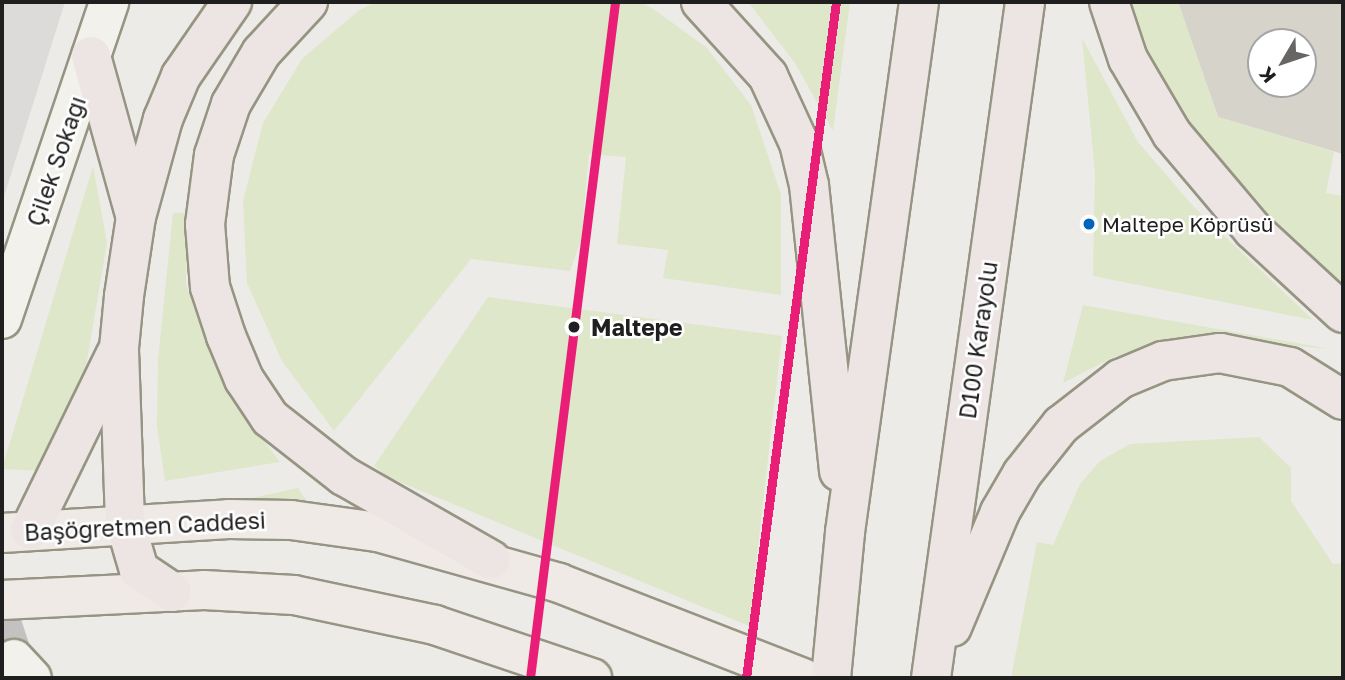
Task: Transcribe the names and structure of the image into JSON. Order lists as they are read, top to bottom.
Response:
{
  "streets": {
    "highway": ["D100 Karayolu"],
    "main road": ["Çilek Sokağı", "Başöğretmen Caddesi"]
  },
  "places": ["Maltepe Köprüsü", "Maltepe"],
  "north": "bottom left"
}
